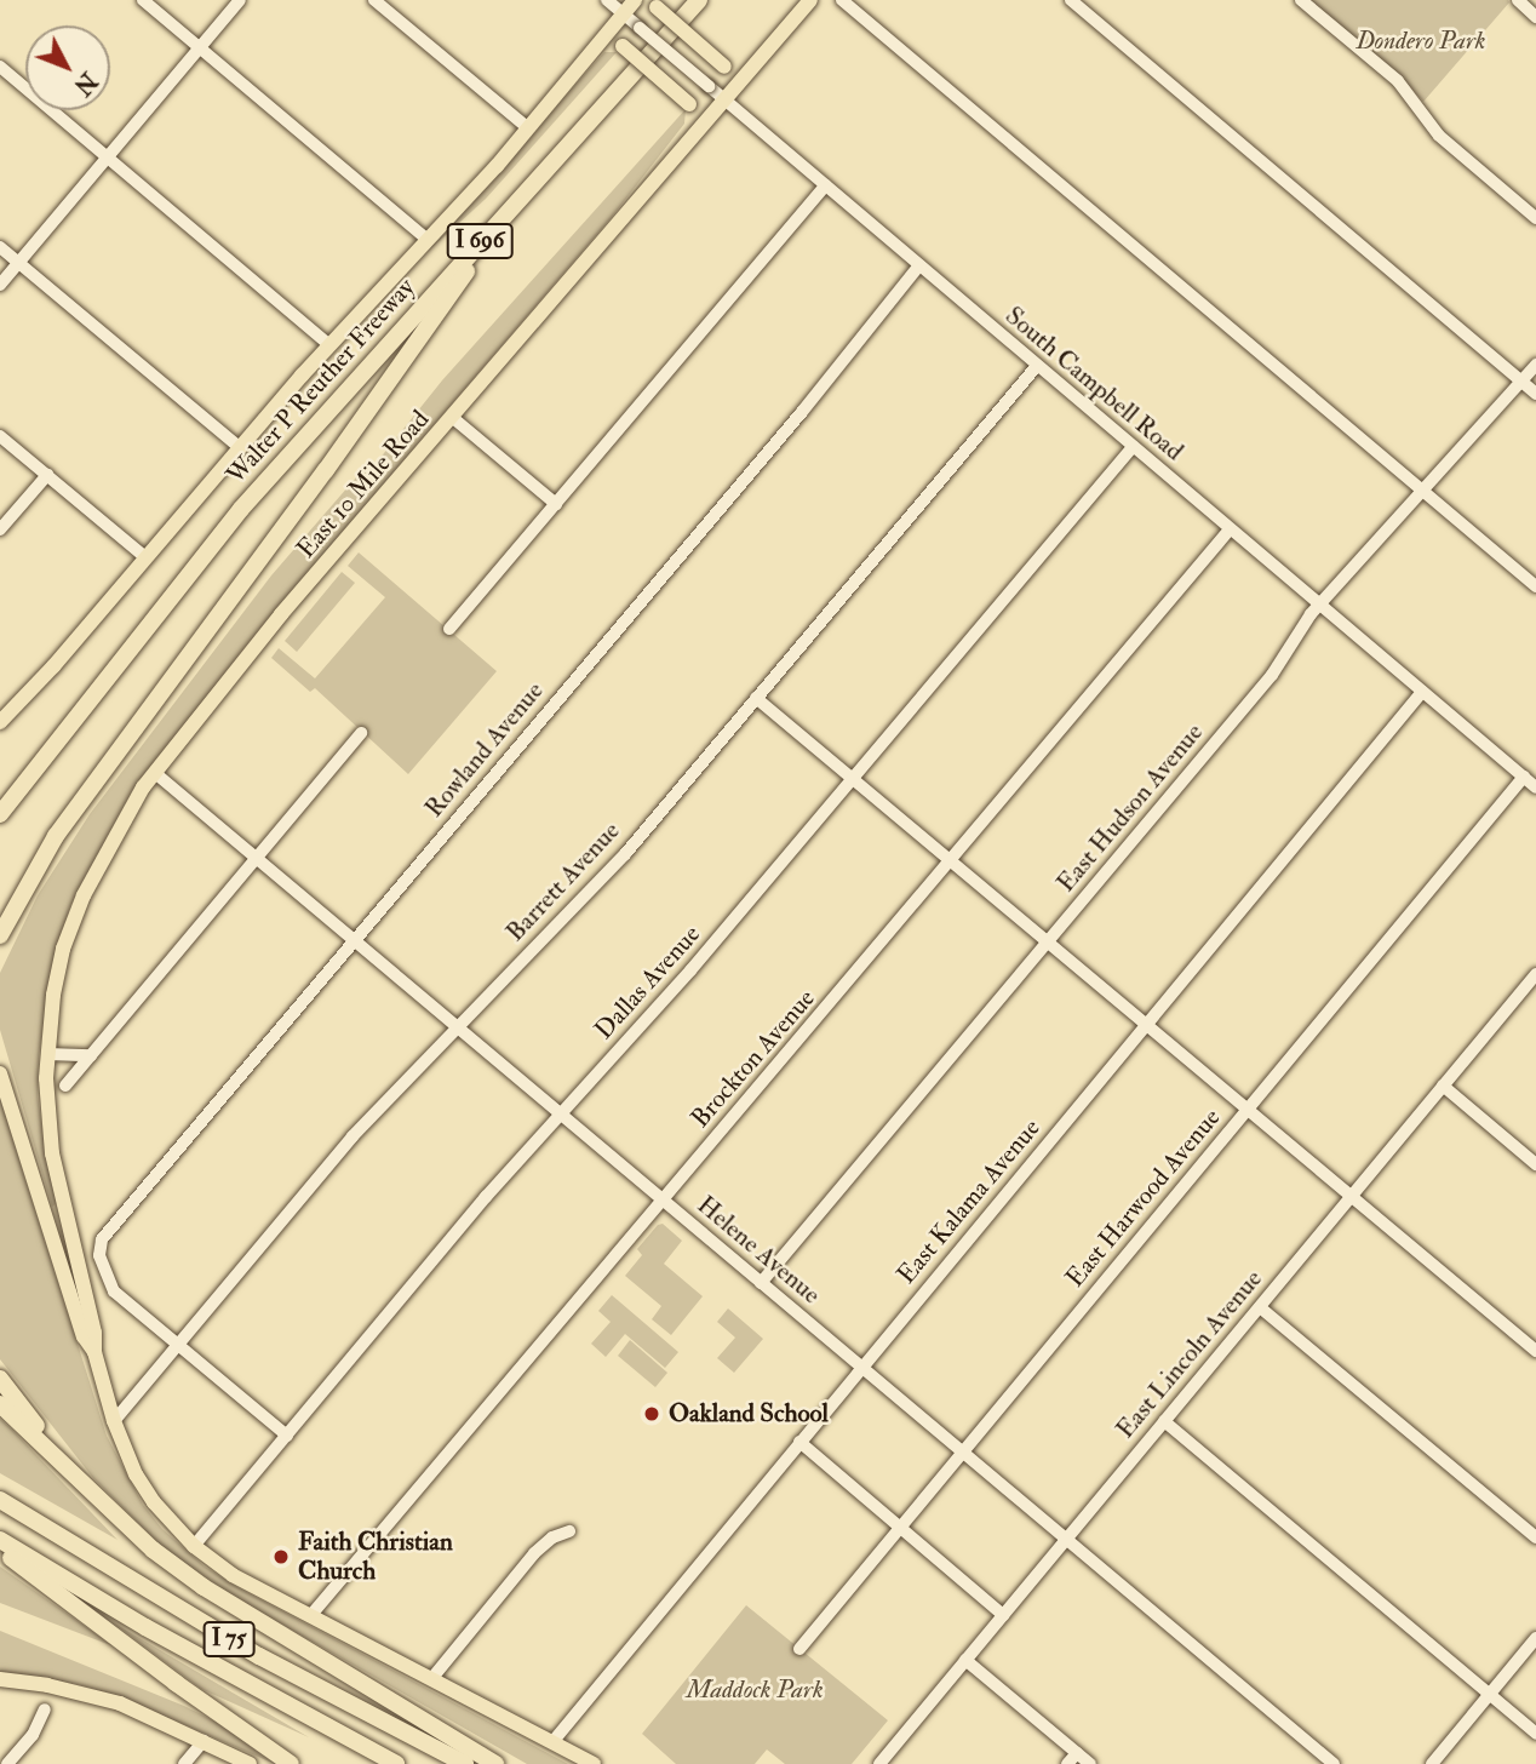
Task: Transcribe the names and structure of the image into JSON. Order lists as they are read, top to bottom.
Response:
{
  "streets": {
    "highway": ["I 696", "Walter P Reuther Freeway", "I 75"],
    "main road": ["East 10 Mile Road"],
    "street": [
      "South Campbell Road",
      "Rowland Avenue",
      "East Hudson Avenue",
      "Barrett Avenue",
      "Dallas Avenue",
      "Brockton Avenue",
      "East Harwood Avenue",
      "East Kalama Avenue",
      "Helene Avenue",
      "East Lincoln Avenue"
    ]
  },
  "crossings": [
    ["South Campbell Road", "East 10 Mile Road"],
    ["South Campbell Road", "Rowland Avenue"],
    ["South Campbell Road", "East Hudson Avenue"],
    ["South Campbell Road", "Barrett Avenue"],
    ["South Campbell Road", "Dallas Avenue"],
    ["South Campbell Road", "Brockton Avenue"],
    ["South Campbell Road", "East Harwood Avenue"],
    ["South Campbell Road", "East Kalama Avenue"],
    ["East 10 Mile Road", "Helene Avenue"],
    ["Rowland Avenue", "Barrett Avenue"],
    ["Rowland Avenue", "Helene Avenue"],
    ["East Hudson Avenue", "Helene Avenue"],
    ["Barrett Avenue", "Helene Avenue"],
    ["Dallas Avenue", "Helene Avenue"],
    ["Brockton Avenue", "Helene Avenue"],
    ["East Harwood Avenue", "Helene Avenue"],
    ["East Kalama Avenue", "Helene Avenue"],
    ["Helene Avenue", "East Lincoln Avenue"]
  ],
  "parks": ["Dondero Park", "Maddock Park"],
  "places": ["Oakland School", "Faith Christian Church"],
  "north": "bottom right"
}
